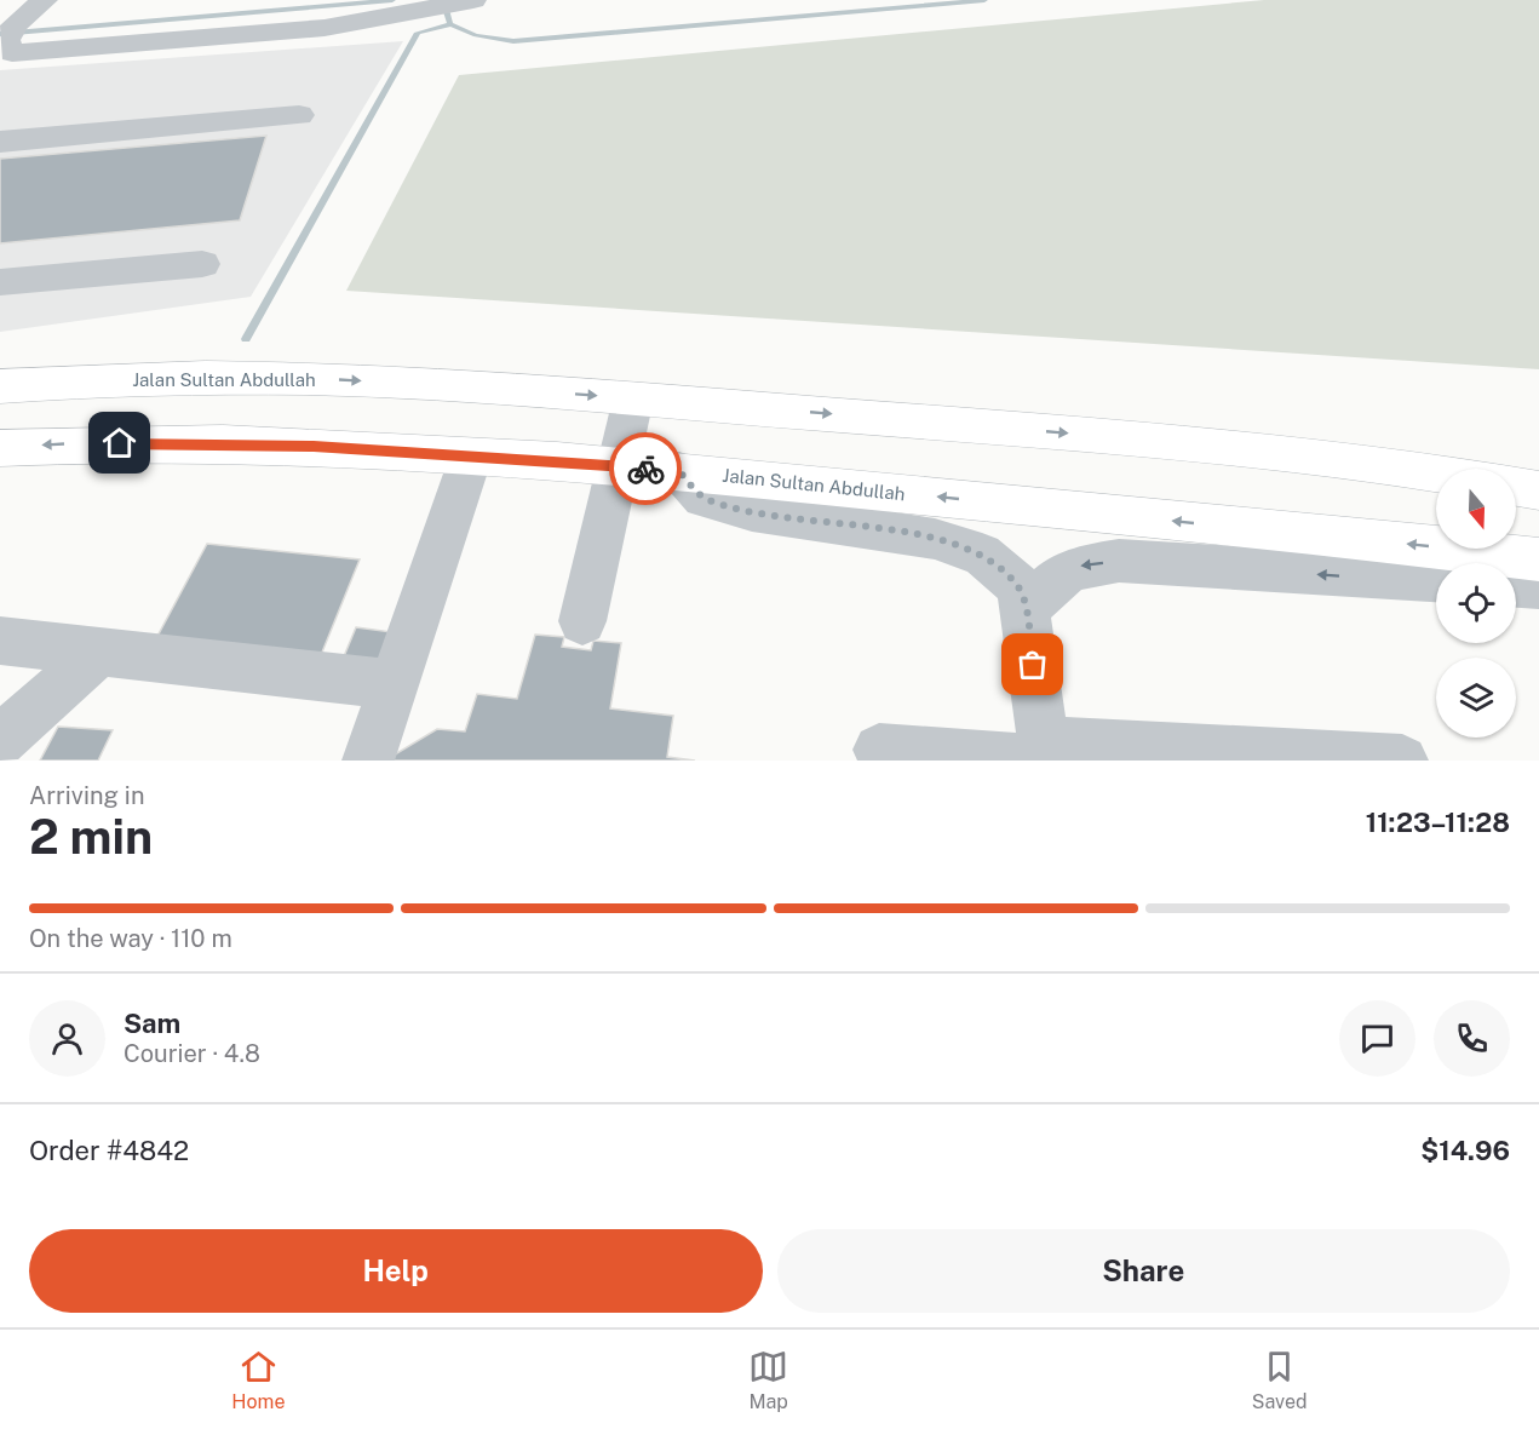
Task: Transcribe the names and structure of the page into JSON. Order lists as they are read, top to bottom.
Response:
{
  "streets": {
    "main road": ["Jalan Sultan Abdullah"]
  },
  "north": "bottom",
  "page": {
    "heading": ["2 min", "Arriving in", "11:23–11:28"],
    "panel": [
      "Sam",
      "Courier · 4.8",
      "Order #4842",
      "$14.96"
    ],
    "bar": "On the way · 110 m",
    "buttons": ["Help", "Share"],
    "tabs": ["Home", "Map", "Saved"]
  }
}
